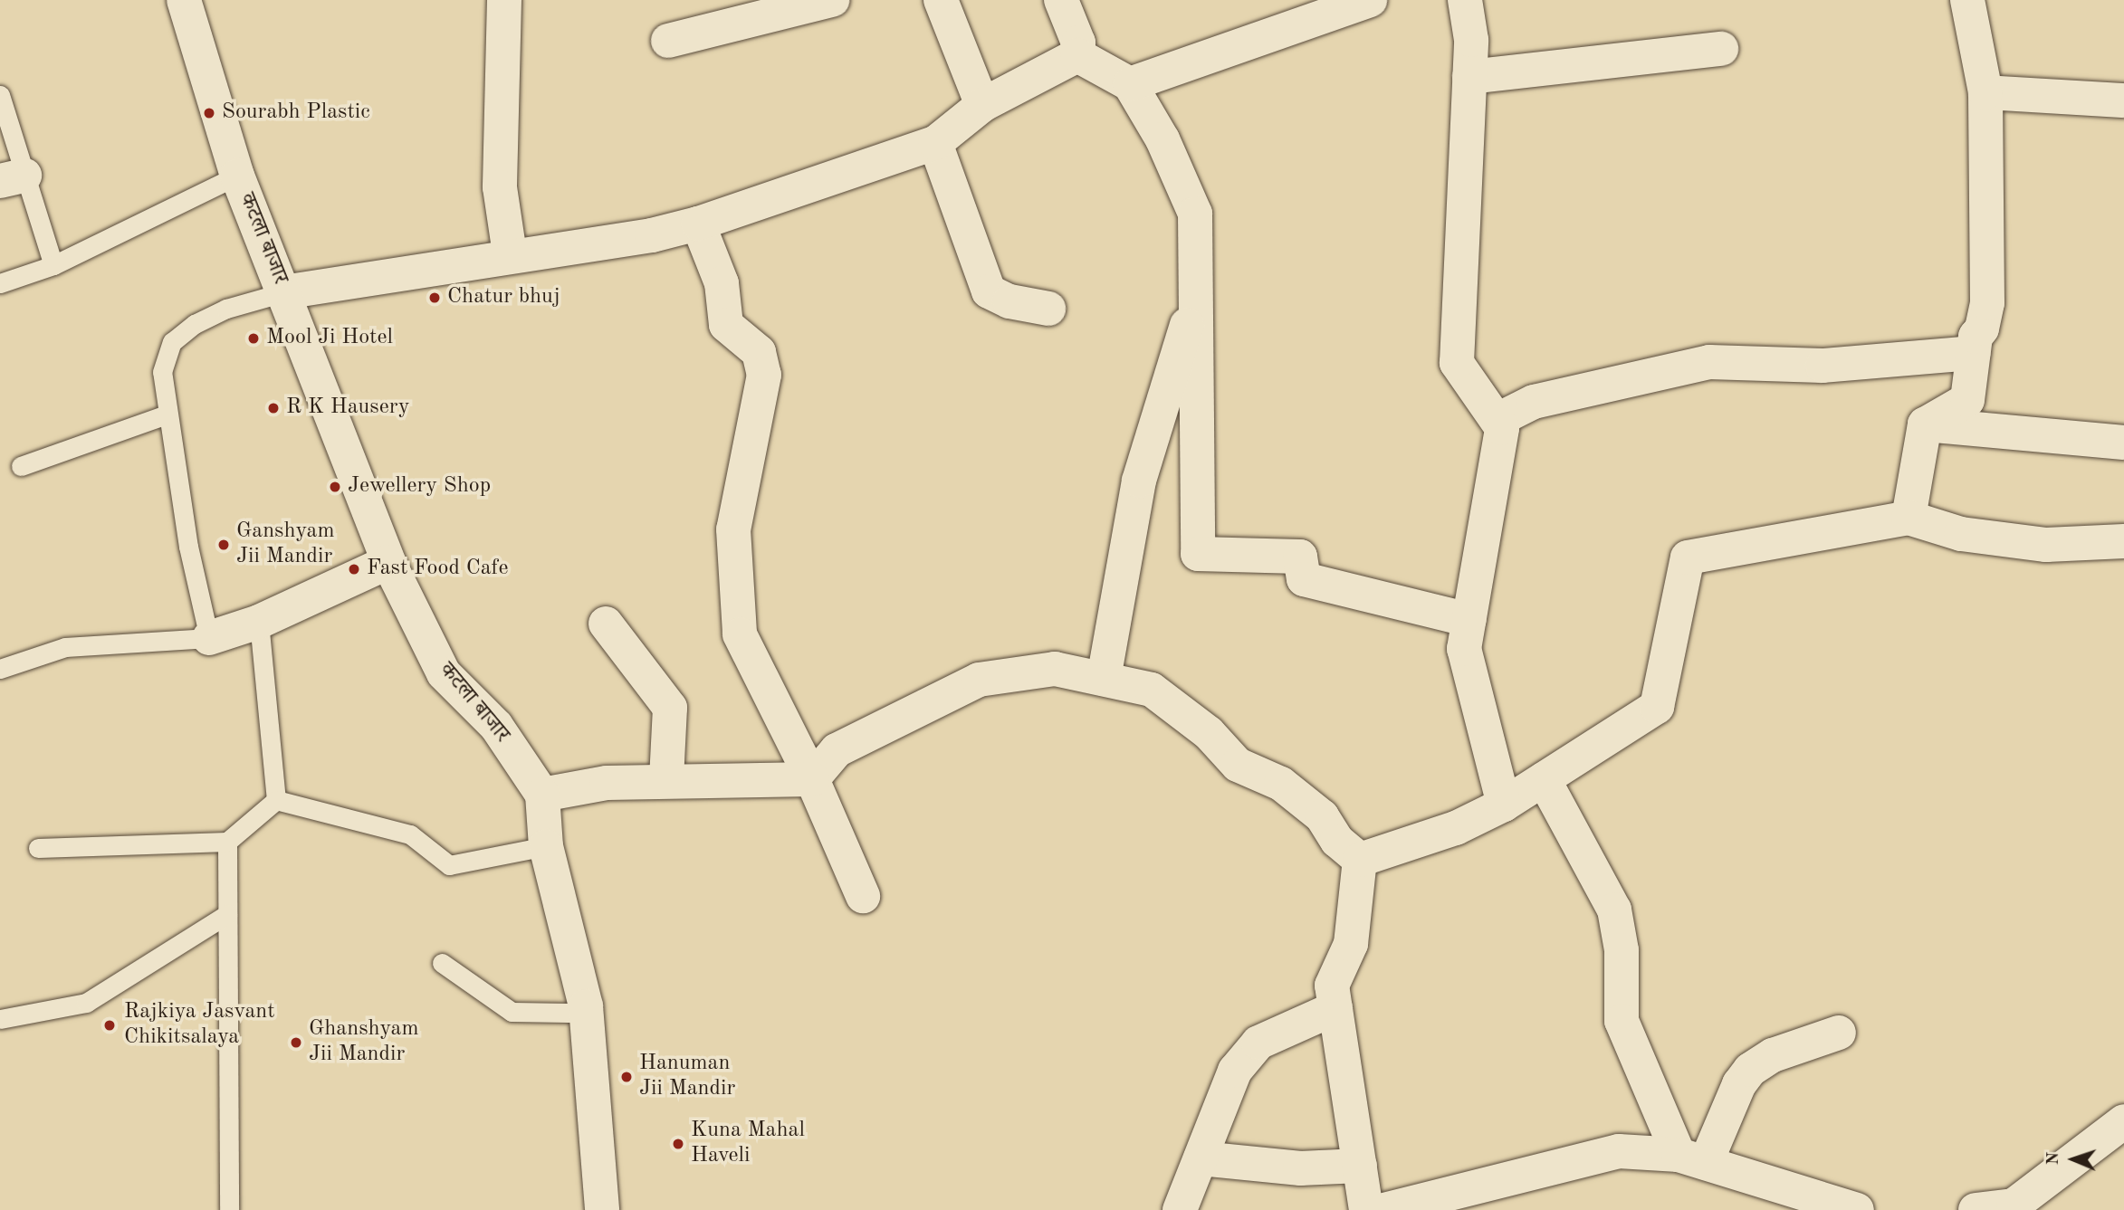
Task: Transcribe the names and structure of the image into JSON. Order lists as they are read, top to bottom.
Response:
{
  "streets": {
    "street": ["कटला बाजार"]
  },
  "places": [
    "Sourabh Plastic",
    "Chatur bhuj",
    "Mool Ji Hotel",
    "R K Hausery",
    "Jewellery Shop",
    "Ganshyam Jii Mandir",
    "Fast Food Cafe",
    "Rajkiya Jasvant Chikitsalaya",
    "Ghanshyam Jii Mandir",
    "Hanuman Jii Mandir",
    "Kuna Mahal Haveli"
  ],
  "north": "left"
}
